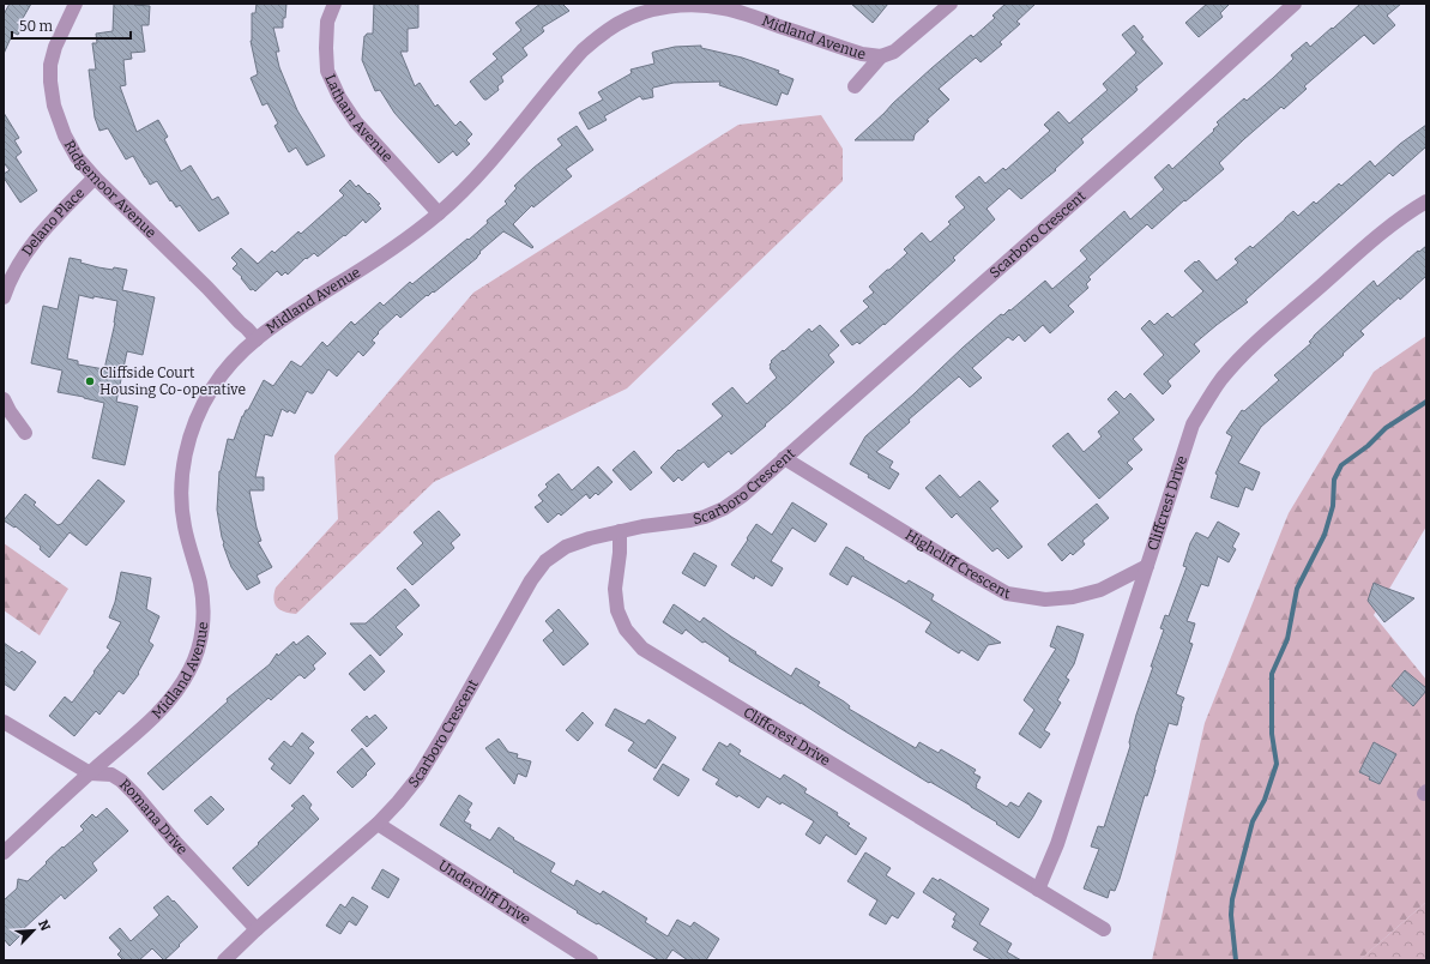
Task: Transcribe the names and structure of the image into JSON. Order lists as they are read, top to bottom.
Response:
{
  "streets": {
    "street": [
      "Midland Avenue",
      "Latham Avenue",
      "Ridgemoor Avenue",
      "Delano Place",
      "Scarboro Crescent",
      "Cliffcrest Drive",
      "Highcliff Crescent",
      "Romana Drive",
      "Undercliff Drive"
    ]
  },
  "crossings": [
    ["Midland Avenue", "Latham Avenue"],
    ["Midland Avenue", "Ridgemoor Avenue"],
    ["Midland Avenue", "Romana Drive"],
    ["Ridgemoor Avenue", "Delano Place"],
    ["Scarboro Crescent", "Cliffcrest Drive"],
    ["Scarboro Crescent", "Highcliff Crescent"],
    ["Scarboro Crescent", "Romana Drive"],
    ["Scarboro Crescent", "Undercliff Drive"],
    ["Cliffcrest Drive", "Highcliff Crescent"]
  ],
  "places": ["Cliffside Court Housing Co-operative"],
  "scale_bar": "50 m",
  "north": "top right"
}
